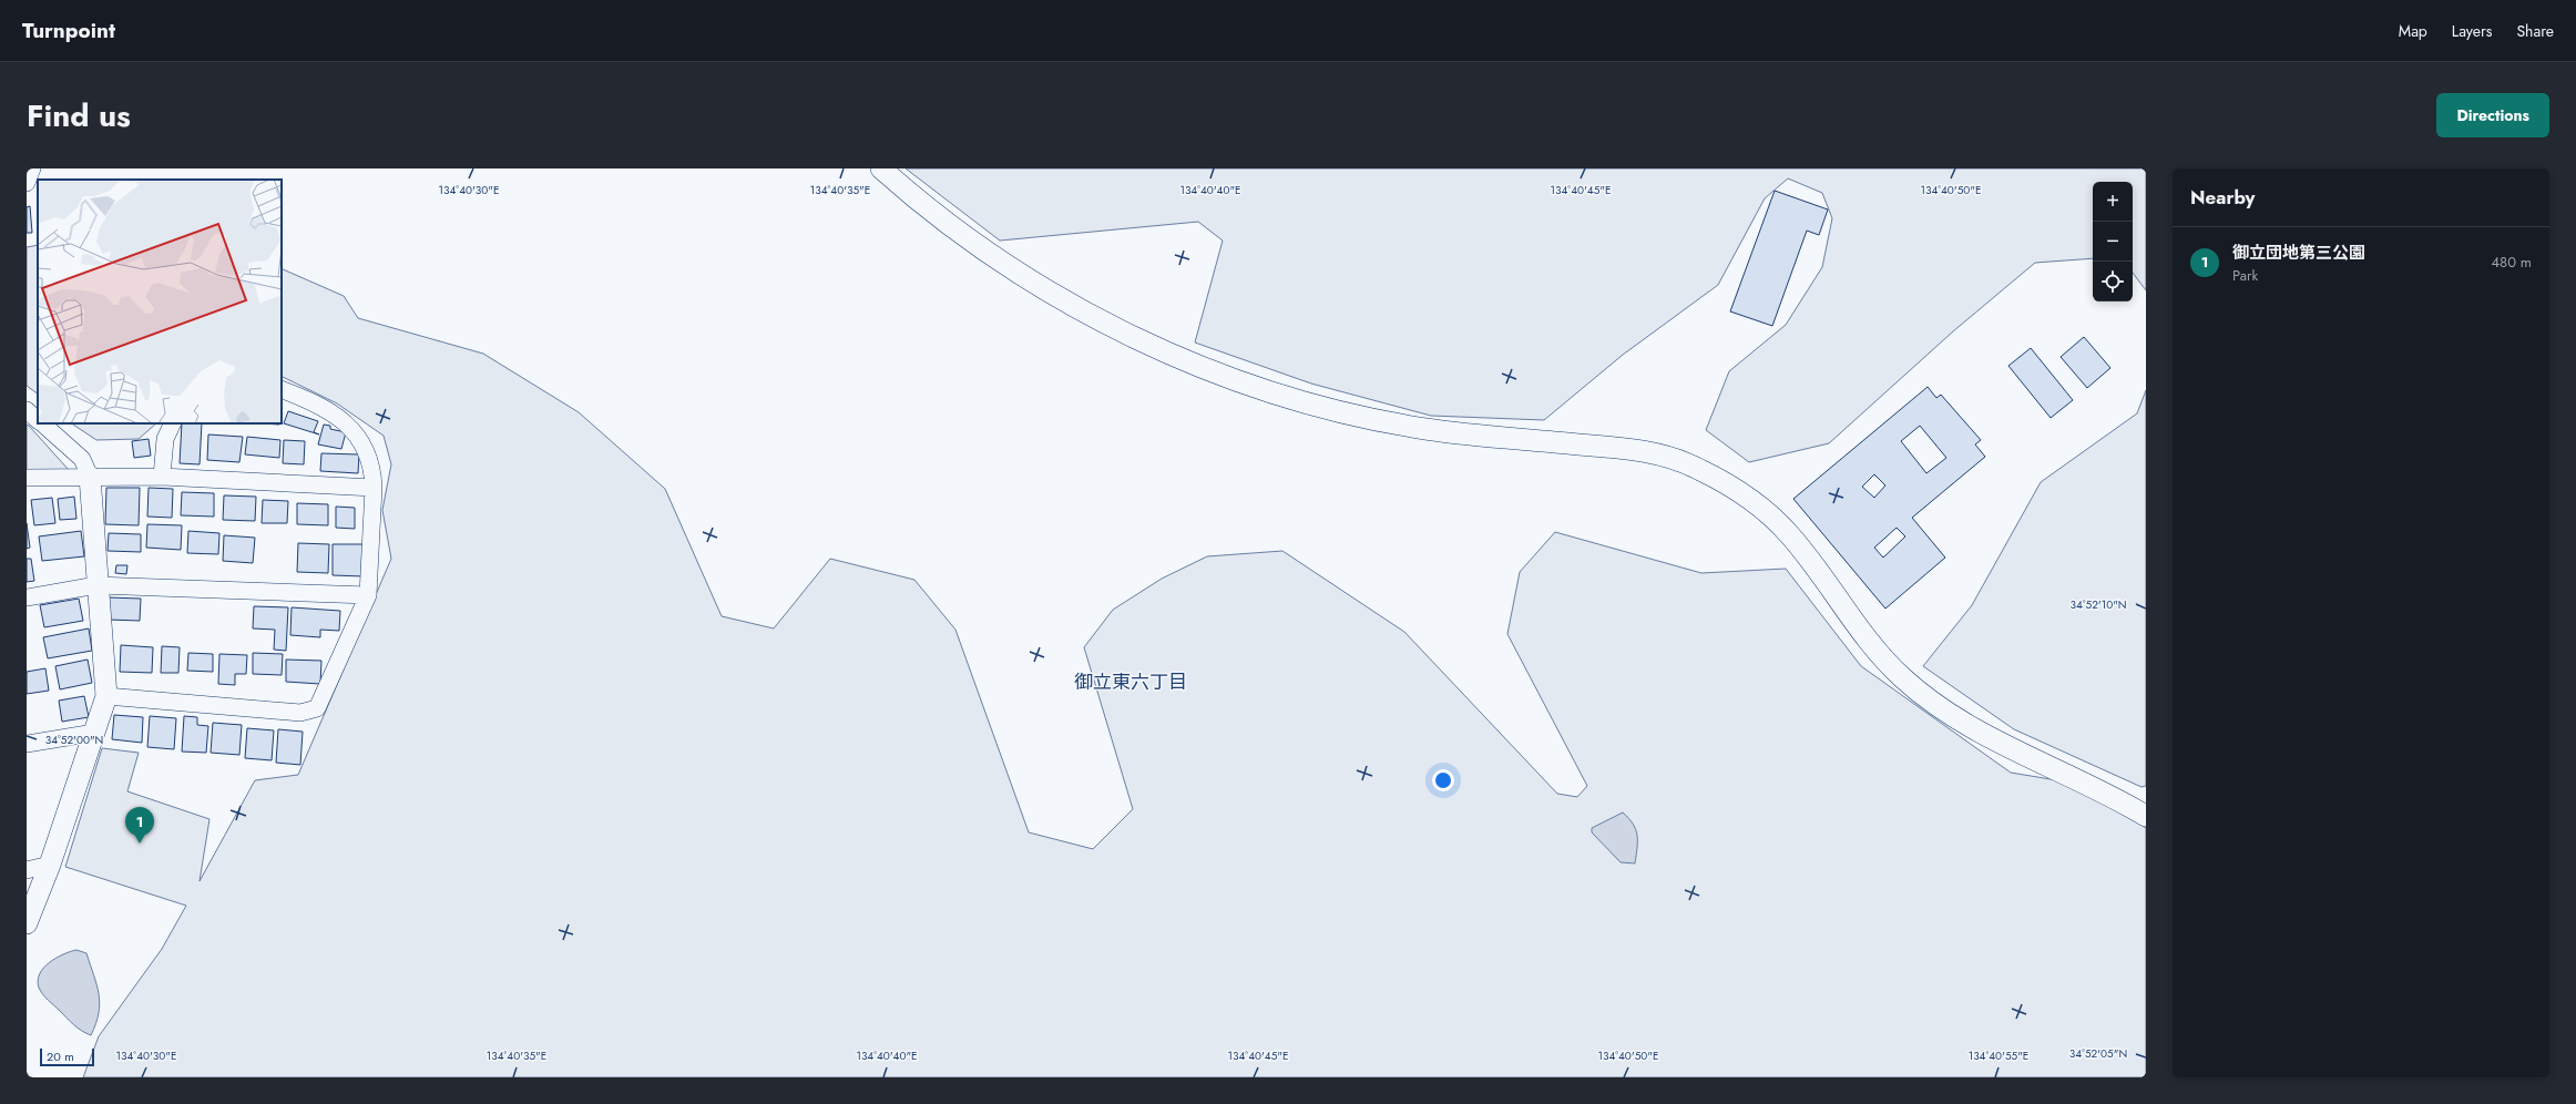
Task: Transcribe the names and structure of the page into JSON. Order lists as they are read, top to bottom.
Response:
{
  "districts": ["御立東六丁目"],
  "scale_bar": "20 m",
  "page": {
    "header": "Turnpoint",
    "nav": ["Map", "Layers", "Share"],
    "title": "Find us",
    "buttons": "Directions",
    "heading": "Nearby",
    "map_buttons": ["+", "−"],
    "list": [
      {
        "mark": "1",
        "name": "御立団地第三公園",
        "note": "Park",
        "value": "480 m"
      }
    ],
    "pins": "1",
    "scale": "20 m"
  },
  "coordinates": [
    "134°40'30\"E",
    "134°40'35\"E",
    "134°40'40\"E",
    "134°40'45\"E",
    "134°40'50\"E",
    "34°52'10\"N",
    "34°52'00\"N",
    "34°52'05\"N",
    "134°40'55\"E"
  ]
}
